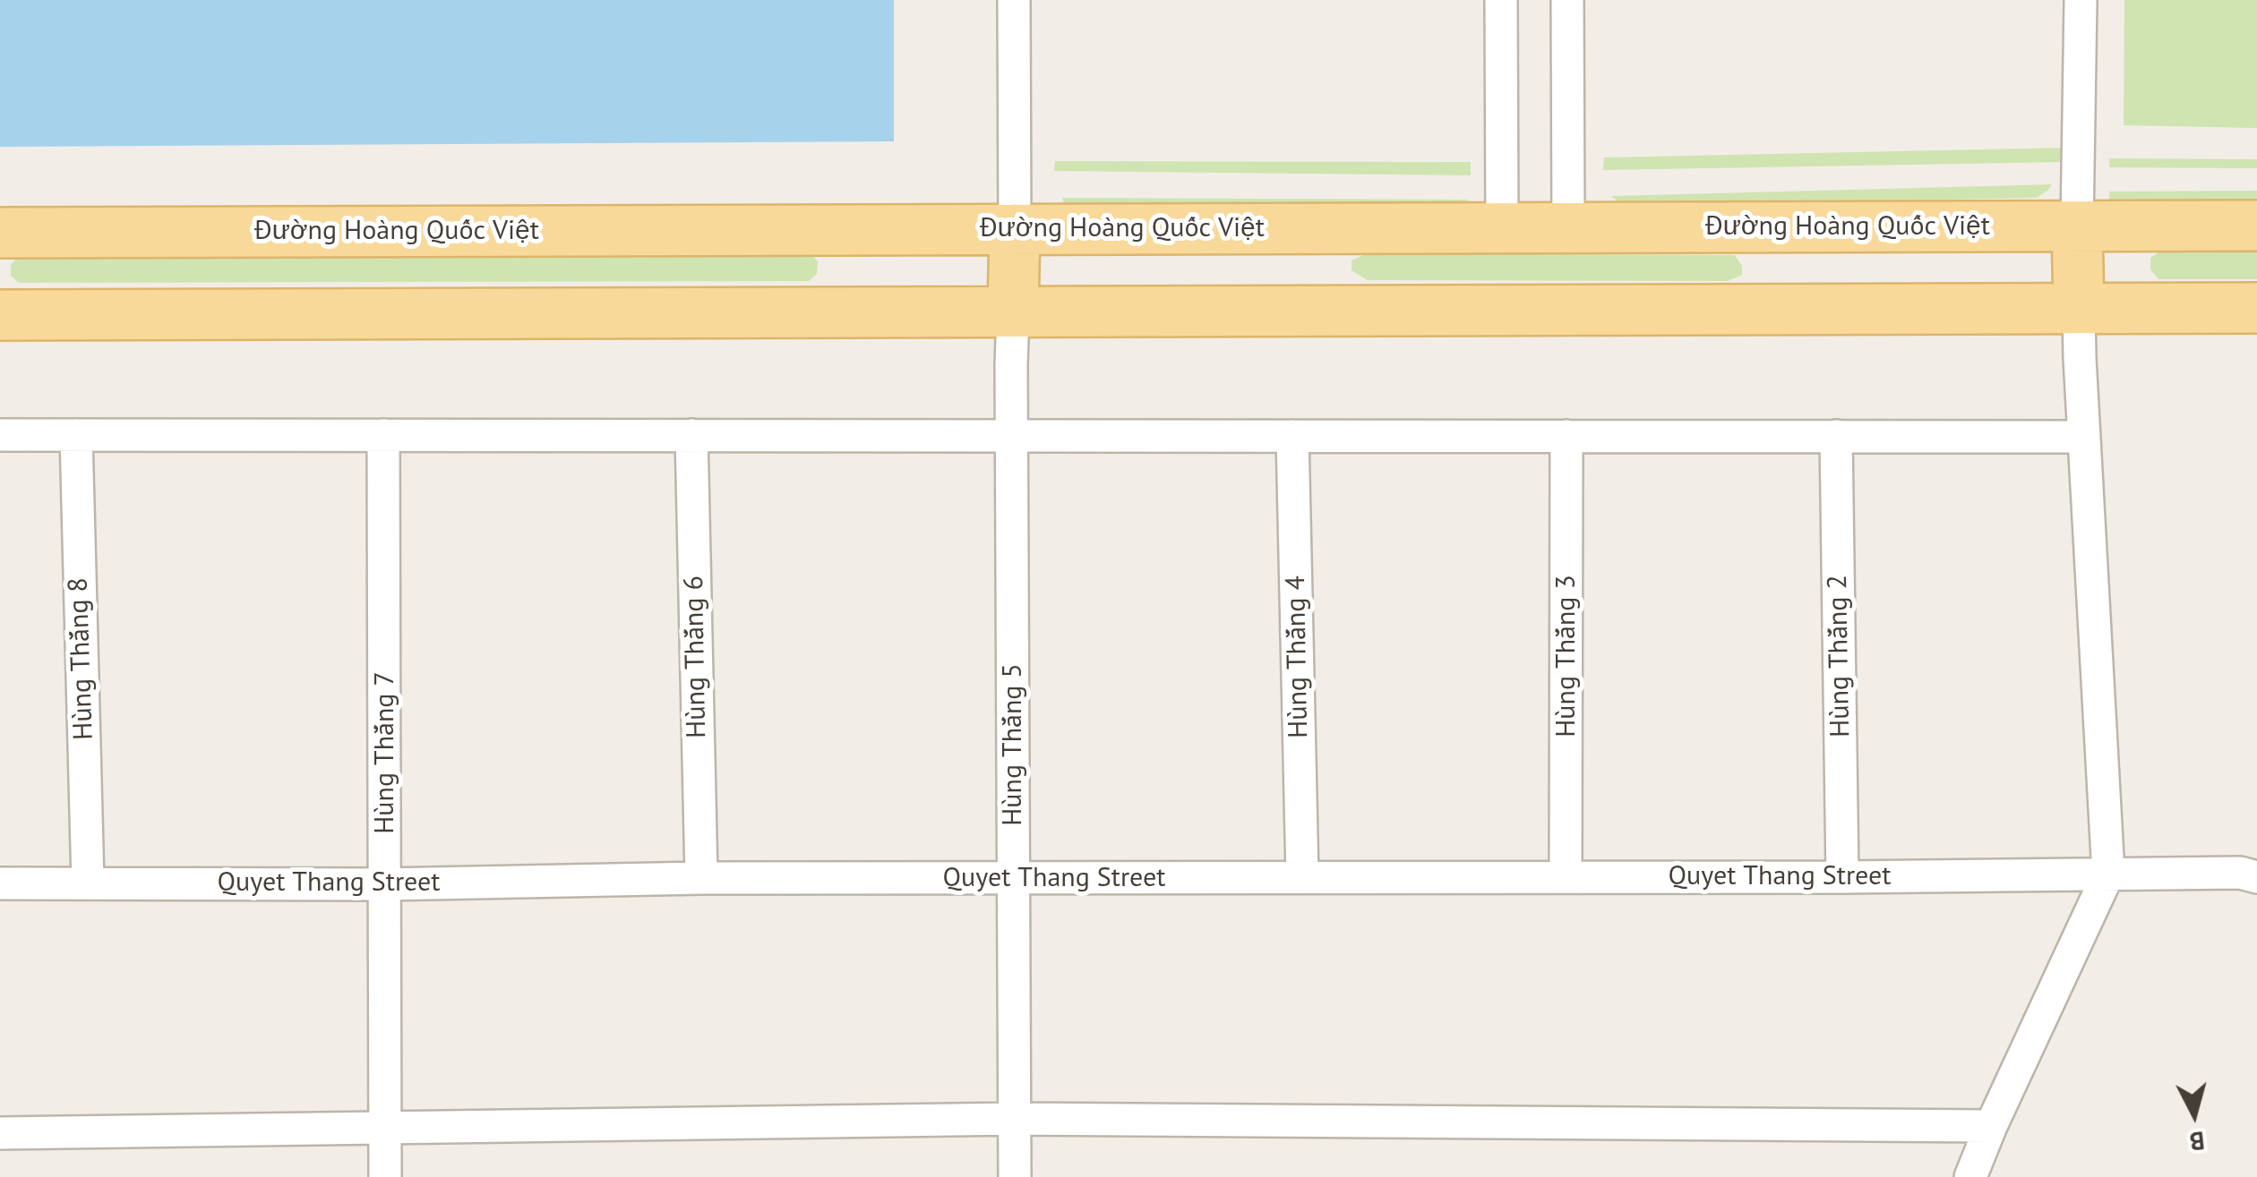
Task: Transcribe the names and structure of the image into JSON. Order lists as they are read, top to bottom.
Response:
{
  "streets": {
    "main road": ["Đường Hoàng Quốc Việt"],
    "street": [
      "Hùng Thắng 3",
      "Hùng Thắng 2",
      "Hùng Thắng 6",
      "Hùng Thắng 4",
      "Hùng Thắng 8",
      "Hùng Thắng 5",
      "Hùng Thắng 7",
      "Quyet Thang Street"
    ]
  },
  "crossings": [
    ["Hùng Thắng 3", "Quyet Thang Street"],
    ["Hùng Thắng 2", "Quyet Thang Street"],
    ["Hùng Thắng 6", "Quyet Thang Street"],
    ["Hùng Thắng 4", "Quyet Thang Street"],
    ["Hùng Thắng 8", "Quyet Thang Street"],
    ["Hùng Thắng 5", "Quyet Thang Street"],
    ["Hùng Thắng 7", "Quyet Thang Street"]
  ],
  "north": "bottom"
}
